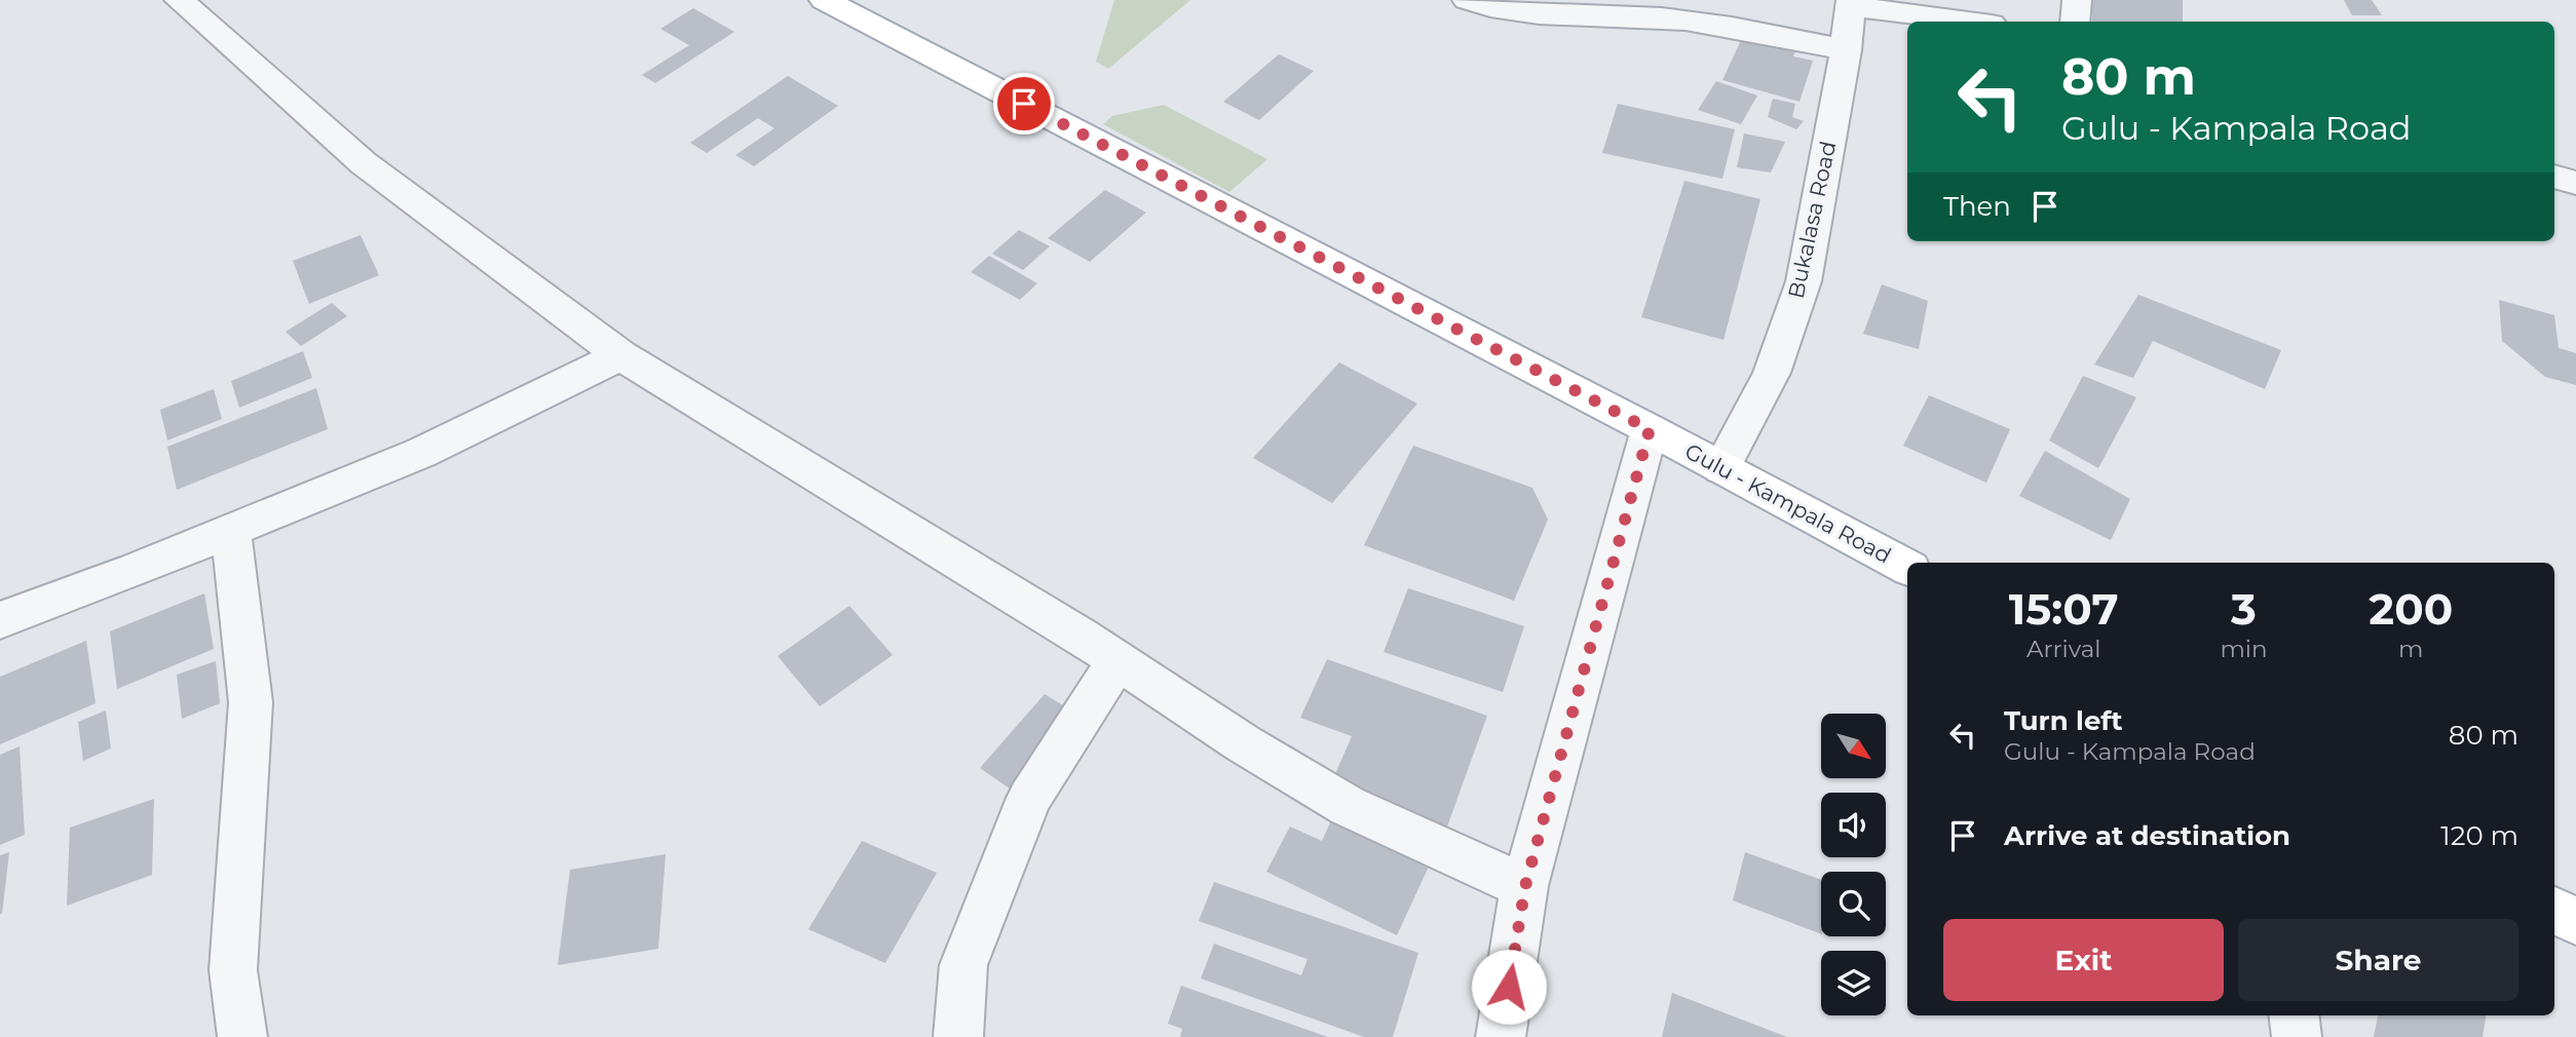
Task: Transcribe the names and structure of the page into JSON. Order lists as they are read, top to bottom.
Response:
{
  "streets": {
    "main road": ["Gulu - Kampala Road"],
    "street": ["Bukalasa Road"]
  },
  "crossings": [
    ["Bukalasa Road", "Gulu - Kampala Road"]
  ],
  "north": "bottom right",
  "page": {
    "turn": ["80 m", "Gulu - Kampala Road"],
    "then": "Then",
    "eta": [
      "15:07",
      "Arrival",
      "3",
      "min",
      "200",
      "m"
    ],
    "list": [
      {
        "name": "Turn left",
        "note": "Gulu - Kampala Road",
        "value": "80 m"
      },
      {
        "name": "Arrive at destination",
        "value": "120 m"
      }
    ],
    "buttons": ["Exit", "Share"]
  }
}
